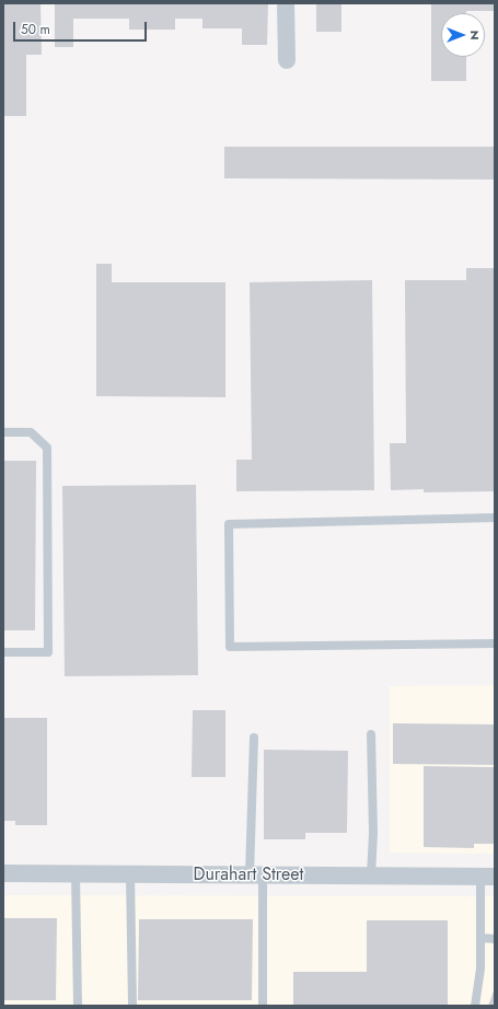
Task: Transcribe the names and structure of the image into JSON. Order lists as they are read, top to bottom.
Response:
{
  "streets": {
    "street": ["Durahart Street"]
  },
  "scale_bar": "50 m",
  "north": "right"
}
